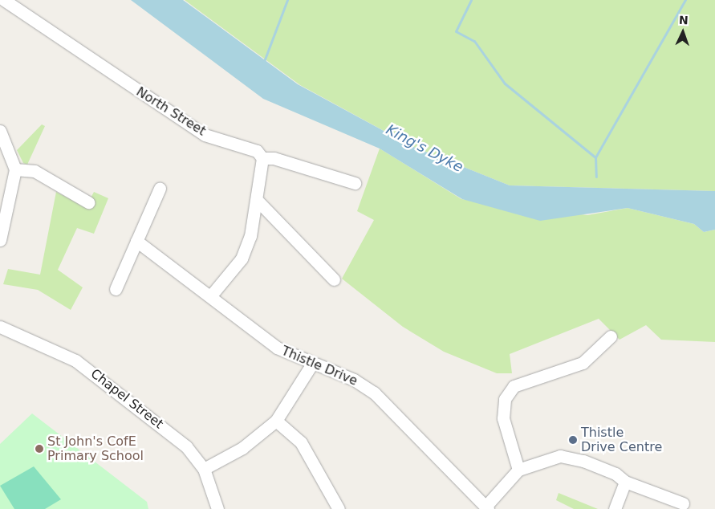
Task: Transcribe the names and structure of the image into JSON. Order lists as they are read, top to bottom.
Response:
{
  "streets": {
    "street": ["North Street", "Thistle Drive", "Chapel Street"]
  },
  "water": ["King's Dyke"],
  "places": ["Thistle Drive Centre", "St John's CofE Primary School"],
  "north": "top"
}
